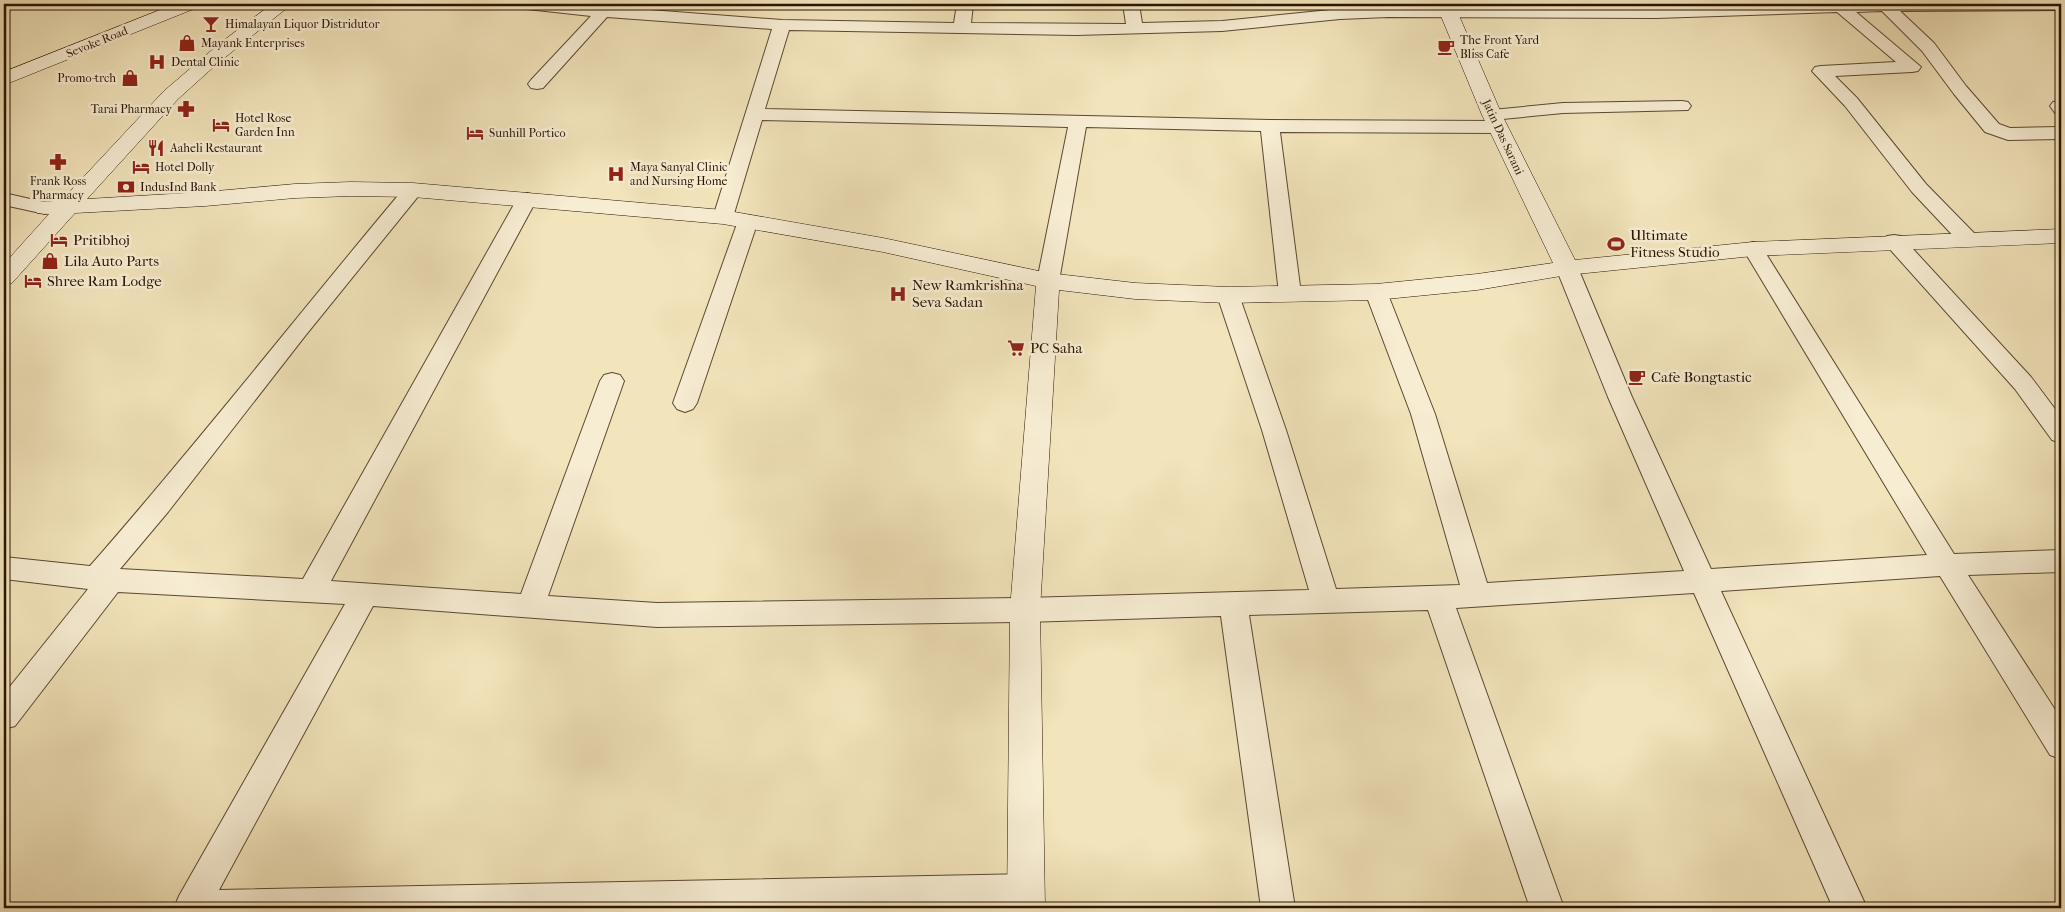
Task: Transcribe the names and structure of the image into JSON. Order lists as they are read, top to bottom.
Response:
{
  "streets": {
    "street": ["Sevoke Road", "Jatin Das Sarani"]
  },
  "places": {
    "bar": ["Himalayan Liquor Distridutor"],
    "shop": ["Mayank Enterprises", "Promo-trch", "Lila Auto Parts"],
    "cafe": ["The Front Yard Bliss Cafe", "Cafe Bongtastic"],
    "hospital": ["Dental Clinic", "Maya Sanyal Clinic and Nursing Home", "New Ramkrishna Seva Sadan"],
    "pharmacy": ["Tarai Pharmacy", "Frank Ross Pharmacy"],
    "hotel": [
      "Hotel Rose Garden Inn",
      "Sunhill Portico",
      "Hotel Dolly",
      "Pritibhoj",
      "Shree Ram Lodge"
    ],
    "restaurant": ["Aaheli Restaurant"],
    "bank": ["IndusInd Bank"],
    "sports": ["Ultimate Fitness Studio"],
    "supermarket": ["PC Saha"]
  }
}
